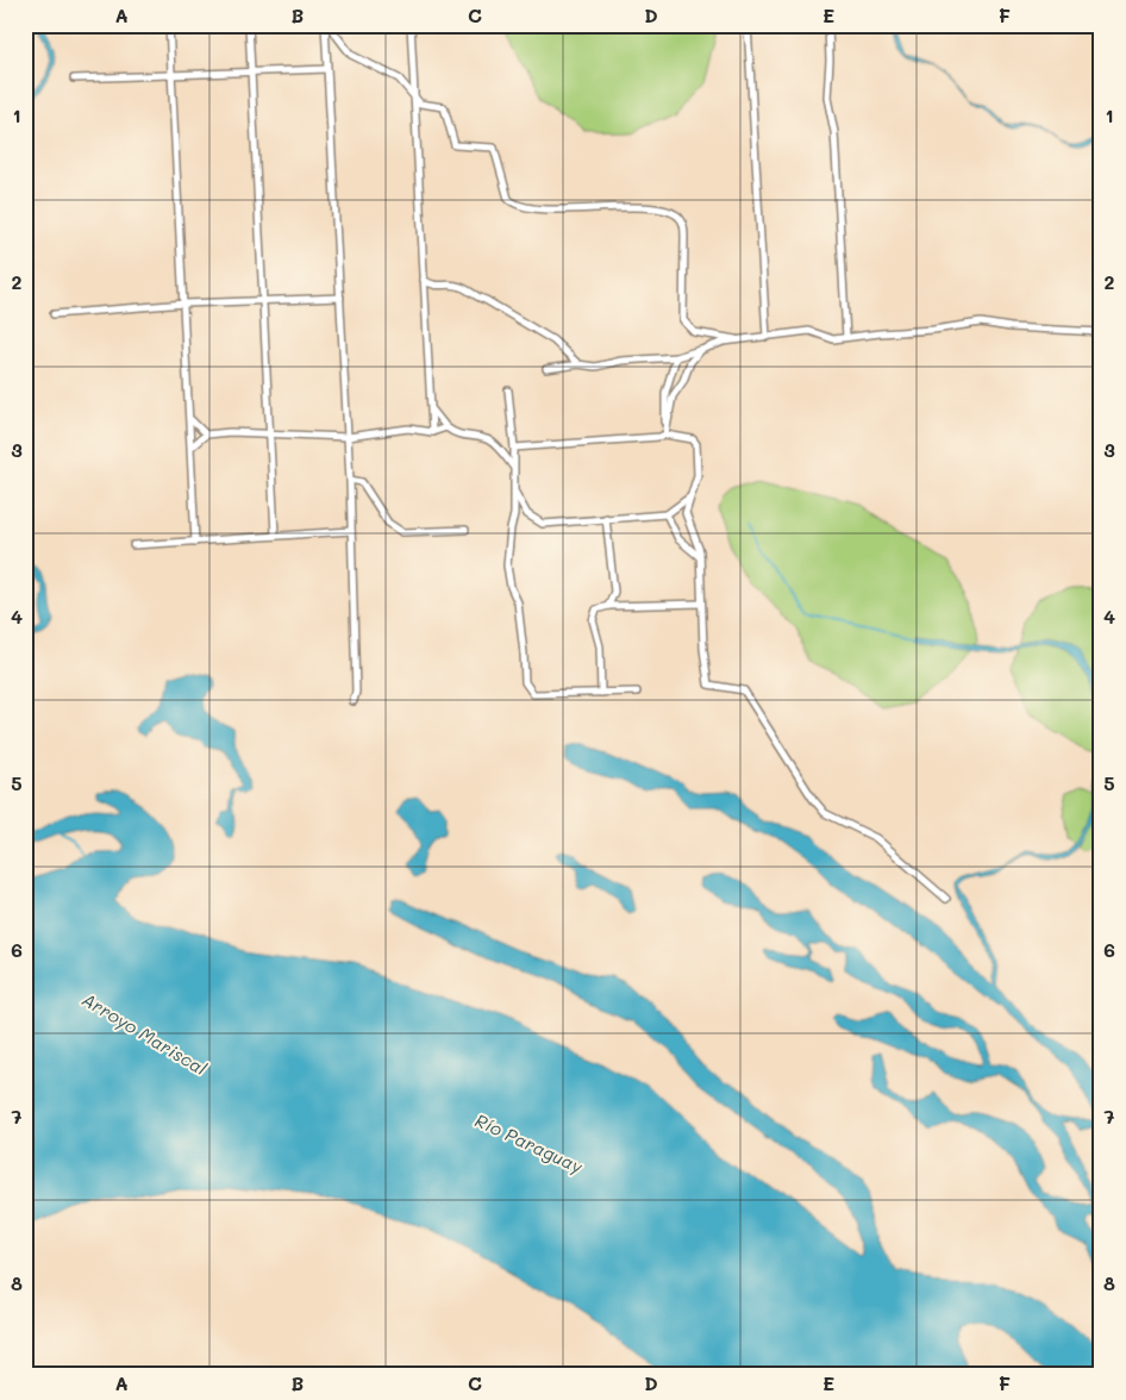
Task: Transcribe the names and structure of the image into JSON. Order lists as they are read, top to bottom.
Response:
{
  "water": ["Arroyo Mariscal", "Río Paraguay"],
  "grid": {
    "columns": [
      "A",
      "B",
      "C",
      "D",
      "E",
      "F"
    ],
    "rows": [
      "1",
      "2",
      "3",
      "4",
      "5",
      "6",
      "7",
      "8"
    ]
  }
}
